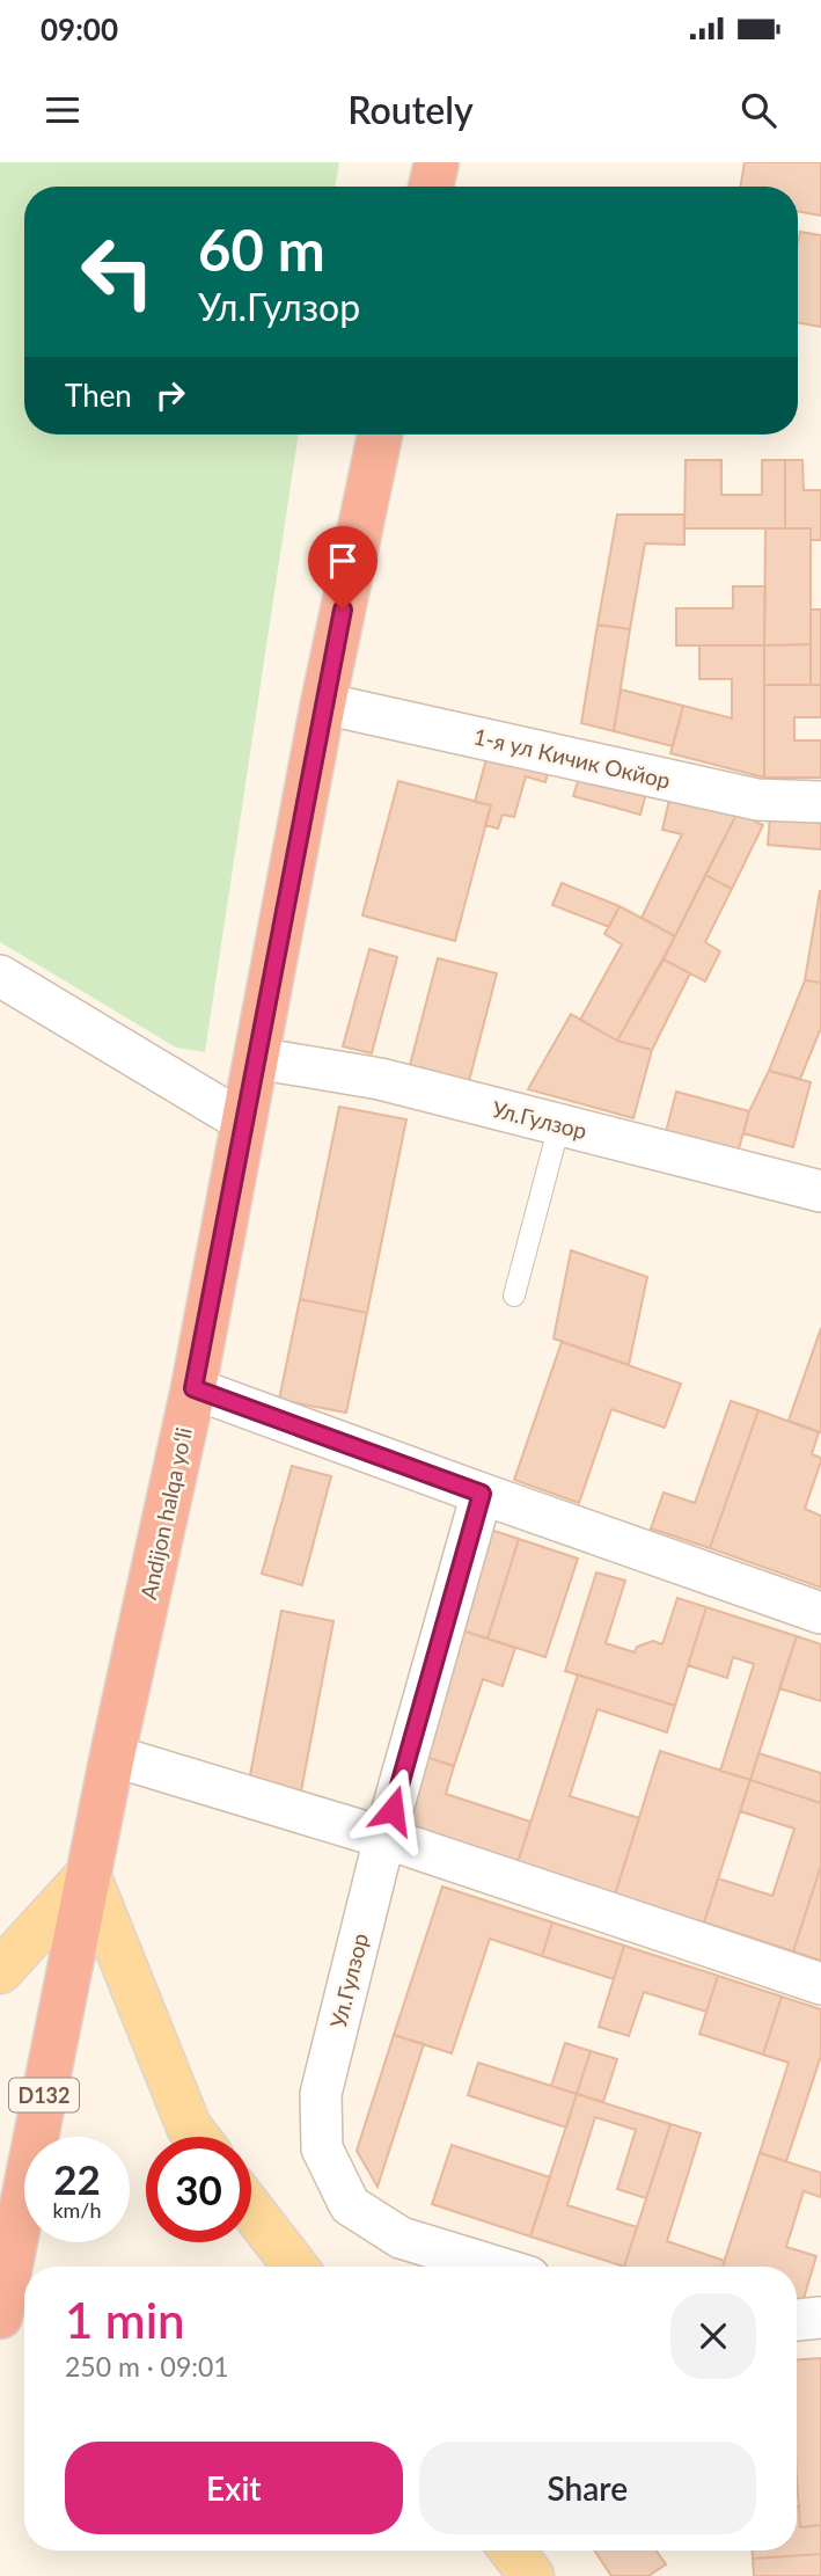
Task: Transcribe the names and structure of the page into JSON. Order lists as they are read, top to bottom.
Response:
{
  "streets": {
    "highway": ["Andijon halqa yo‘li", "D132"],
    "street": ["1-я ул Кичик Окйор", "Ул.Гулзор"]
  },
  "crossings": [
    ["1-я ул Кичик Окйор", "Andijon halqa yo‘li"],
    ["Ул.Гулзор", "Andijon halqa yo‘li"]
  ],
  "page": {
    "status": "09:00",
    "header": "Routely",
    "turn": ["60 m", "Ул.Гулзор"],
    "then": "Then",
    "speed": "22 km/h",
    "limit": "30",
    "heading": ["1 min", "250 m · 09:01"],
    "buttons": ["Exit", "Share"]
  }
}
